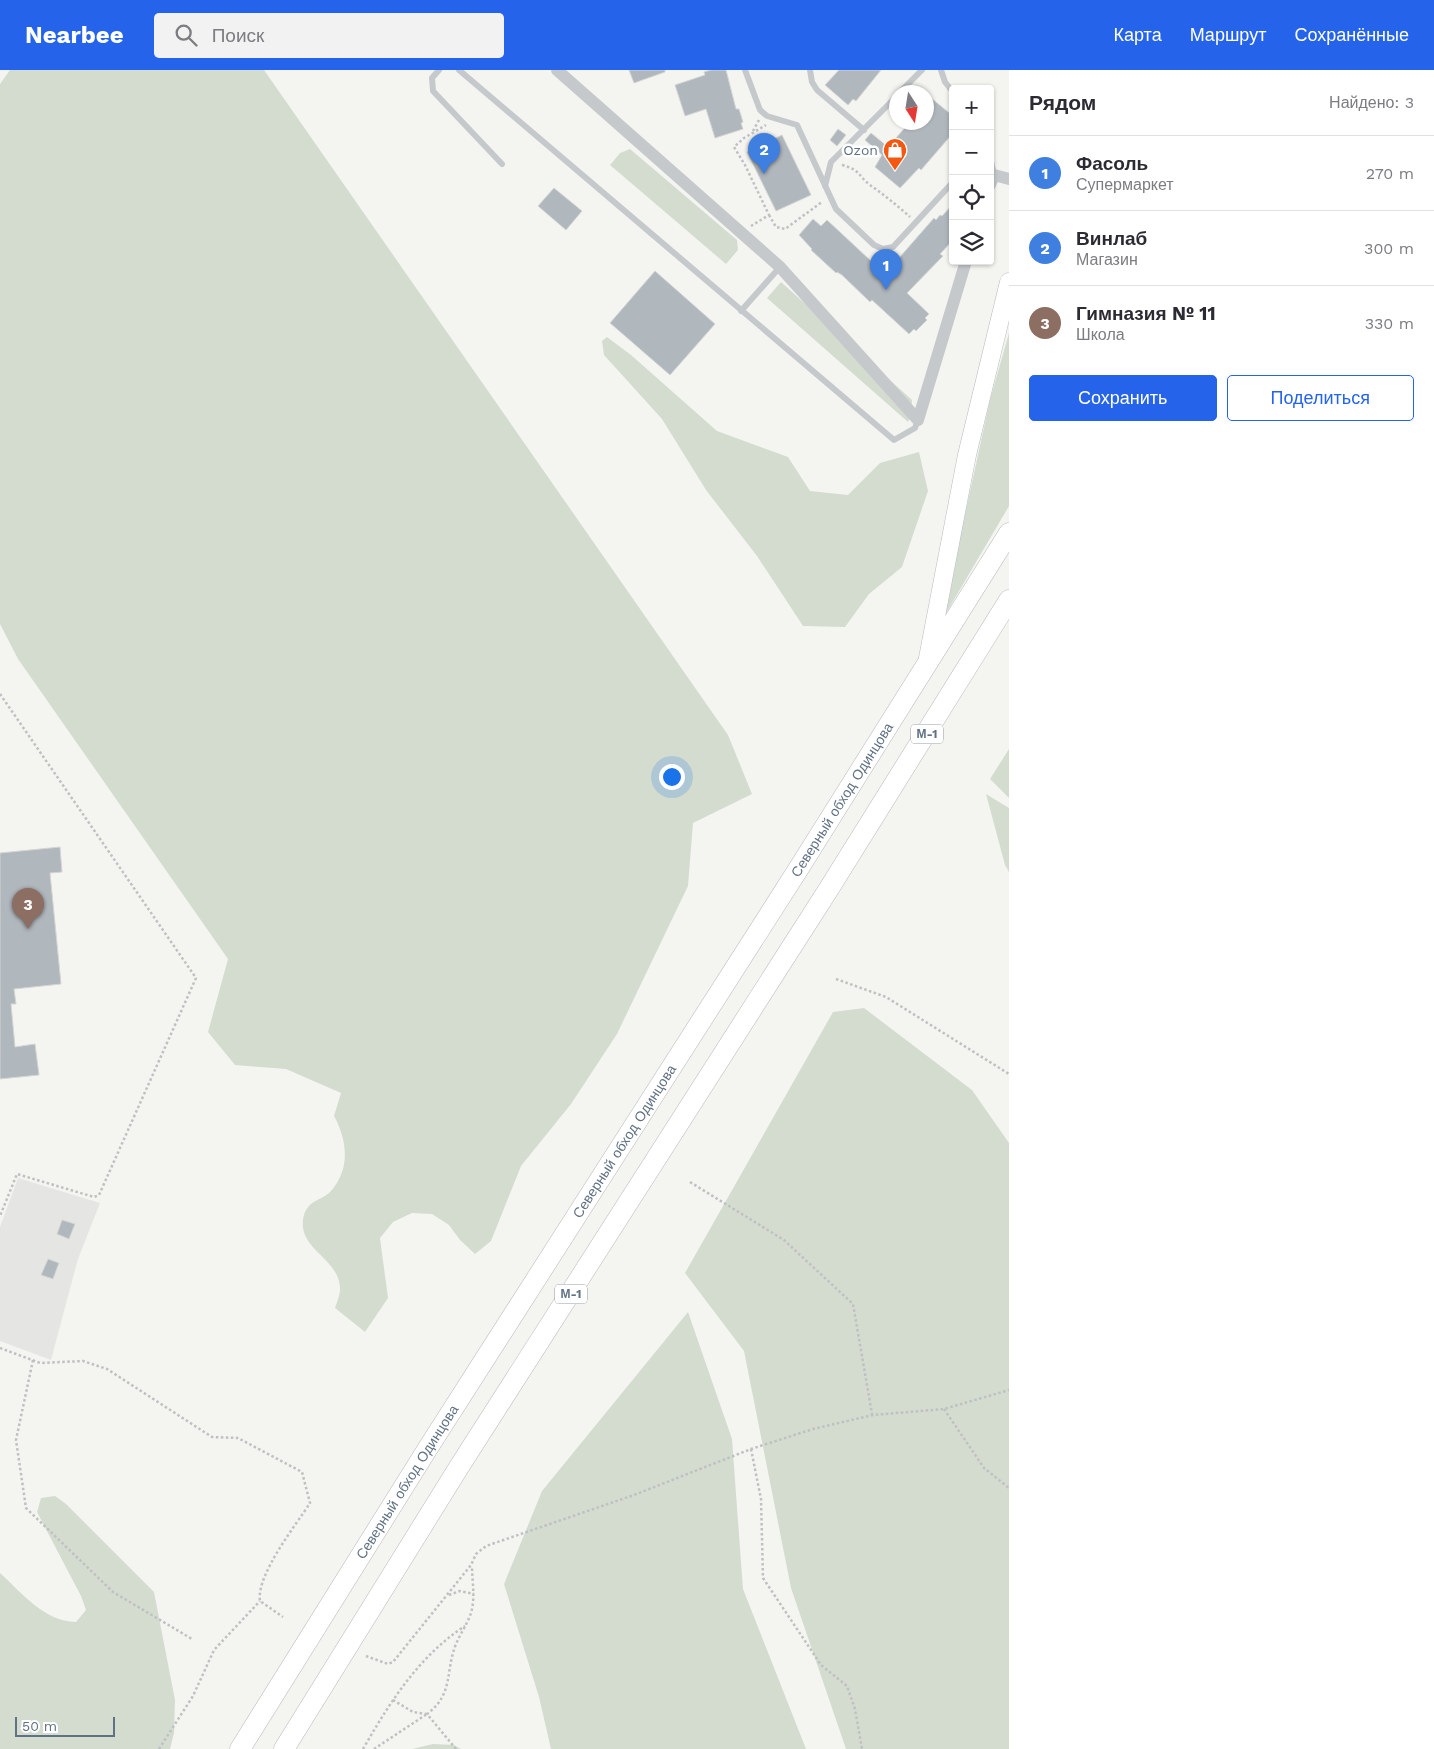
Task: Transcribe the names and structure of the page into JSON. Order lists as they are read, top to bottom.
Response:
{
  "streets": {
    "highway": ["М-1", "Северный обход Одинцова"]
  },
  "crossings": [
    ["М-1", "Северный обход Одинцова"]
  ],
  "places": {
    "shop": ["Ozon"]
  },
  "scale_bar": "50 m",
  "north": "bottom",
  "page": {
    "header": "Nearbee",
    "search": "Поиск",
    "nav": ["Карта", "Маршрут", "Сохранённые"],
    "heading": ["Рядом", "Найдено: 3"],
    "map_buttons": ["+", "−"],
    "pins": ["2", "1", "3"],
    "list": [
      {
        "mark": "1",
        "name": "Фасоль",
        "note": "Супермаркет",
        "value": "270 m"
      },
      {
        "mark": "2",
        "name": "Винлаб",
        "note": "Магазин",
        "value": "300 m"
      },
      {
        "mark": "3",
        "name": "Гимназия № 11",
        "note": "Школа",
        "value": "330 m"
      }
    ],
    "buttons": ["Сохранить", "Поделиться"],
    "scale": "50 m"
  }
}
